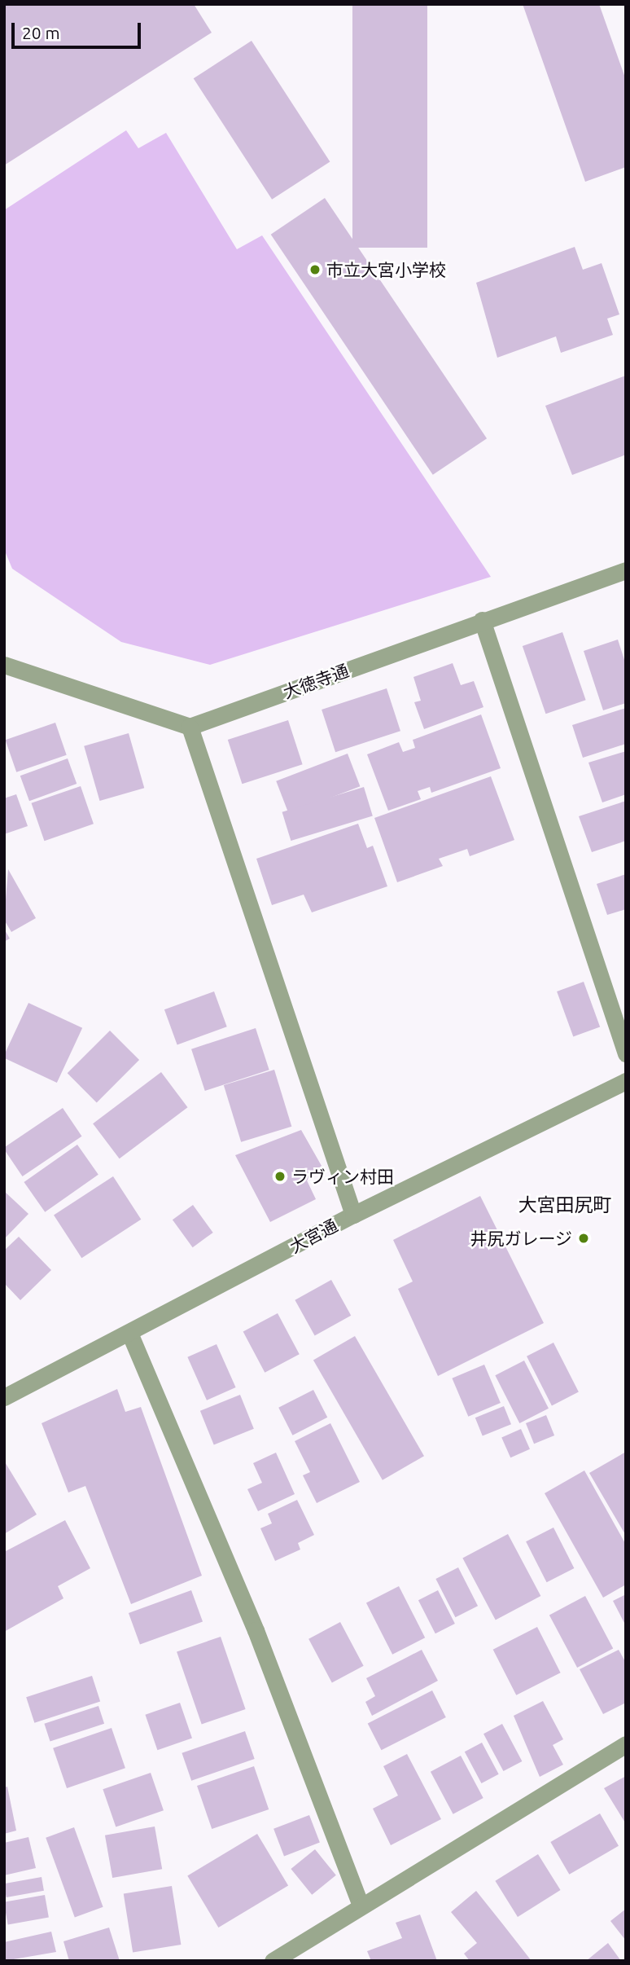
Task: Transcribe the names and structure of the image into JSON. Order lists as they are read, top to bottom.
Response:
{
  "streets": {
    "street": ["大徳寺通", "大宮通"]
  },
  "districts": ["大宮田尻町"],
  "places": ["市立大宮小学校", "ラヴィン村田", "井尻ガレージ"],
  "scale_bar": "20 m"
}
